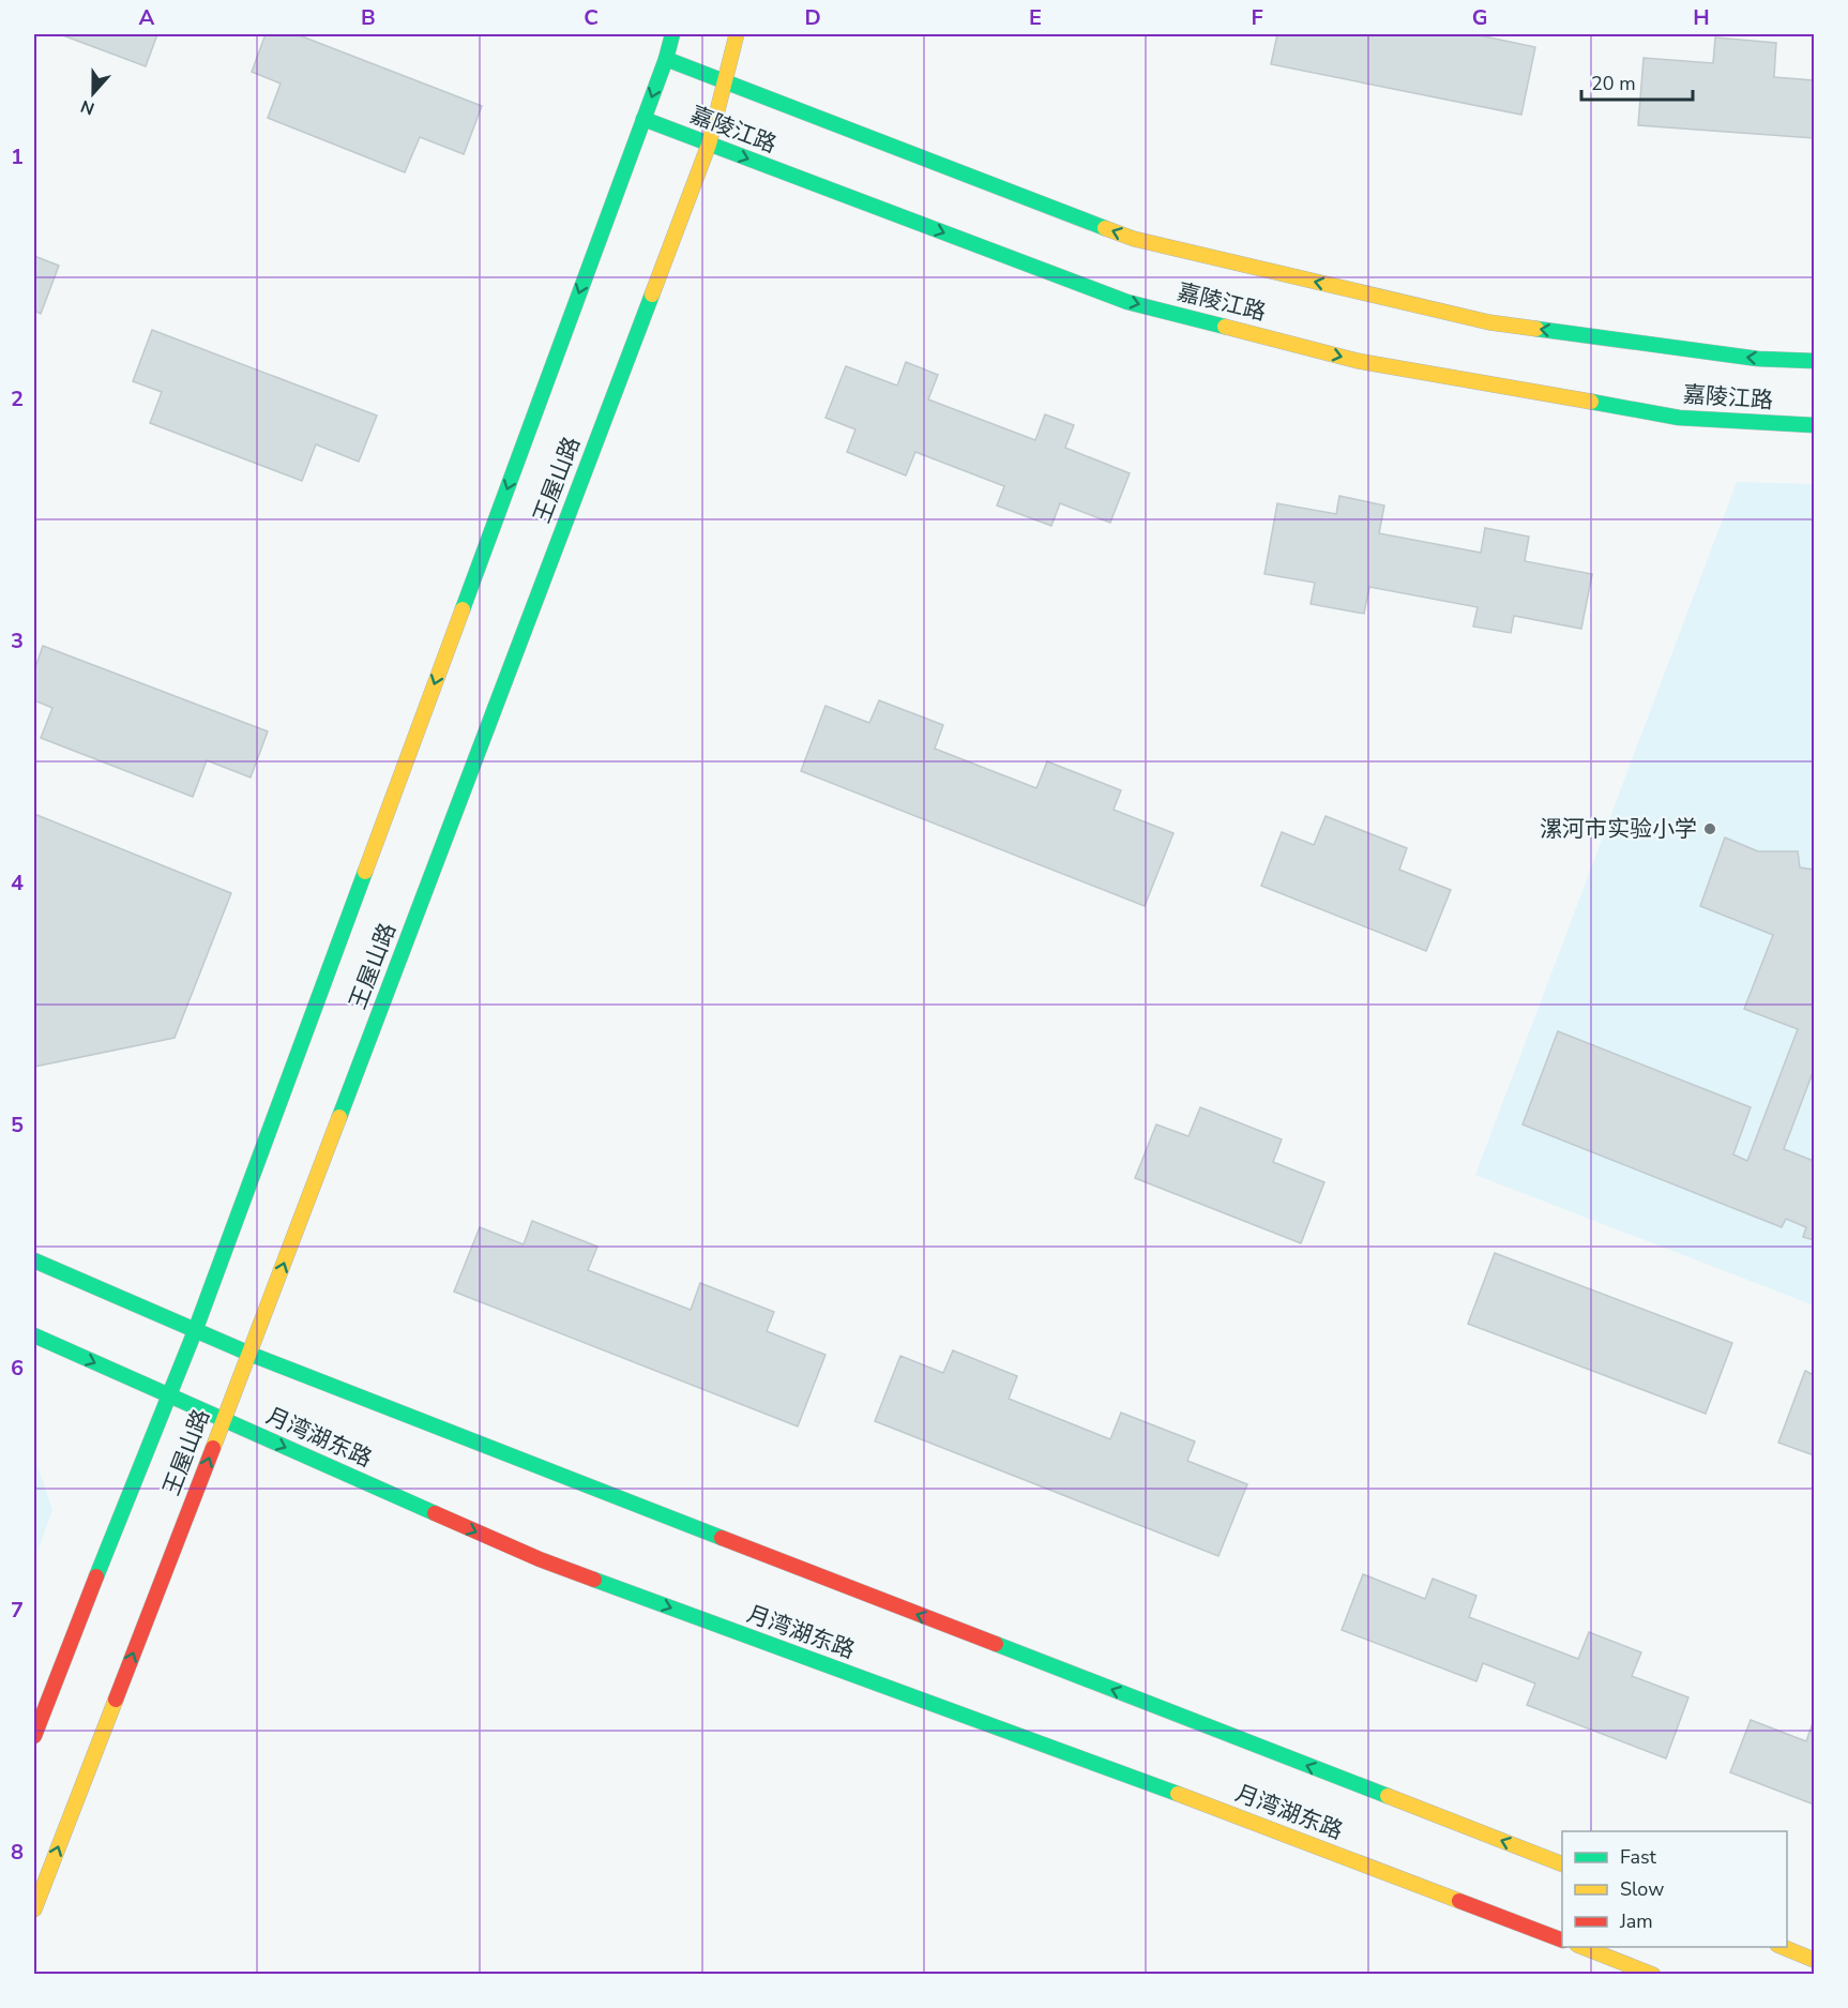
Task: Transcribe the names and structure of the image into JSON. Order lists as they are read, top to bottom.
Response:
{
  "streets": {
    "street": ["嘉陵江路", "王屋山路", "月湾湖东路"]
  },
  "crossings": [
    ["嘉陵江路", "王屋山路"],
    ["王屋山路", "月湾湖东路"]
  ],
  "places": ["漯河市实验小学"],
  "legend": ["Fast", "Slow", "Jam"],
  "scale_bar": "20 m",
  "north": "bottom",
  "grid": {
    "columns": [
      "A",
      "B",
      "C",
      "D",
      "E",
      "F",
      "G",
      "H"
    ],
    "rows": [
      "1",
      "2",
      "3",
      "4",
      "5",
      "6",
      "7",
      "8"
    ]
  }
}
